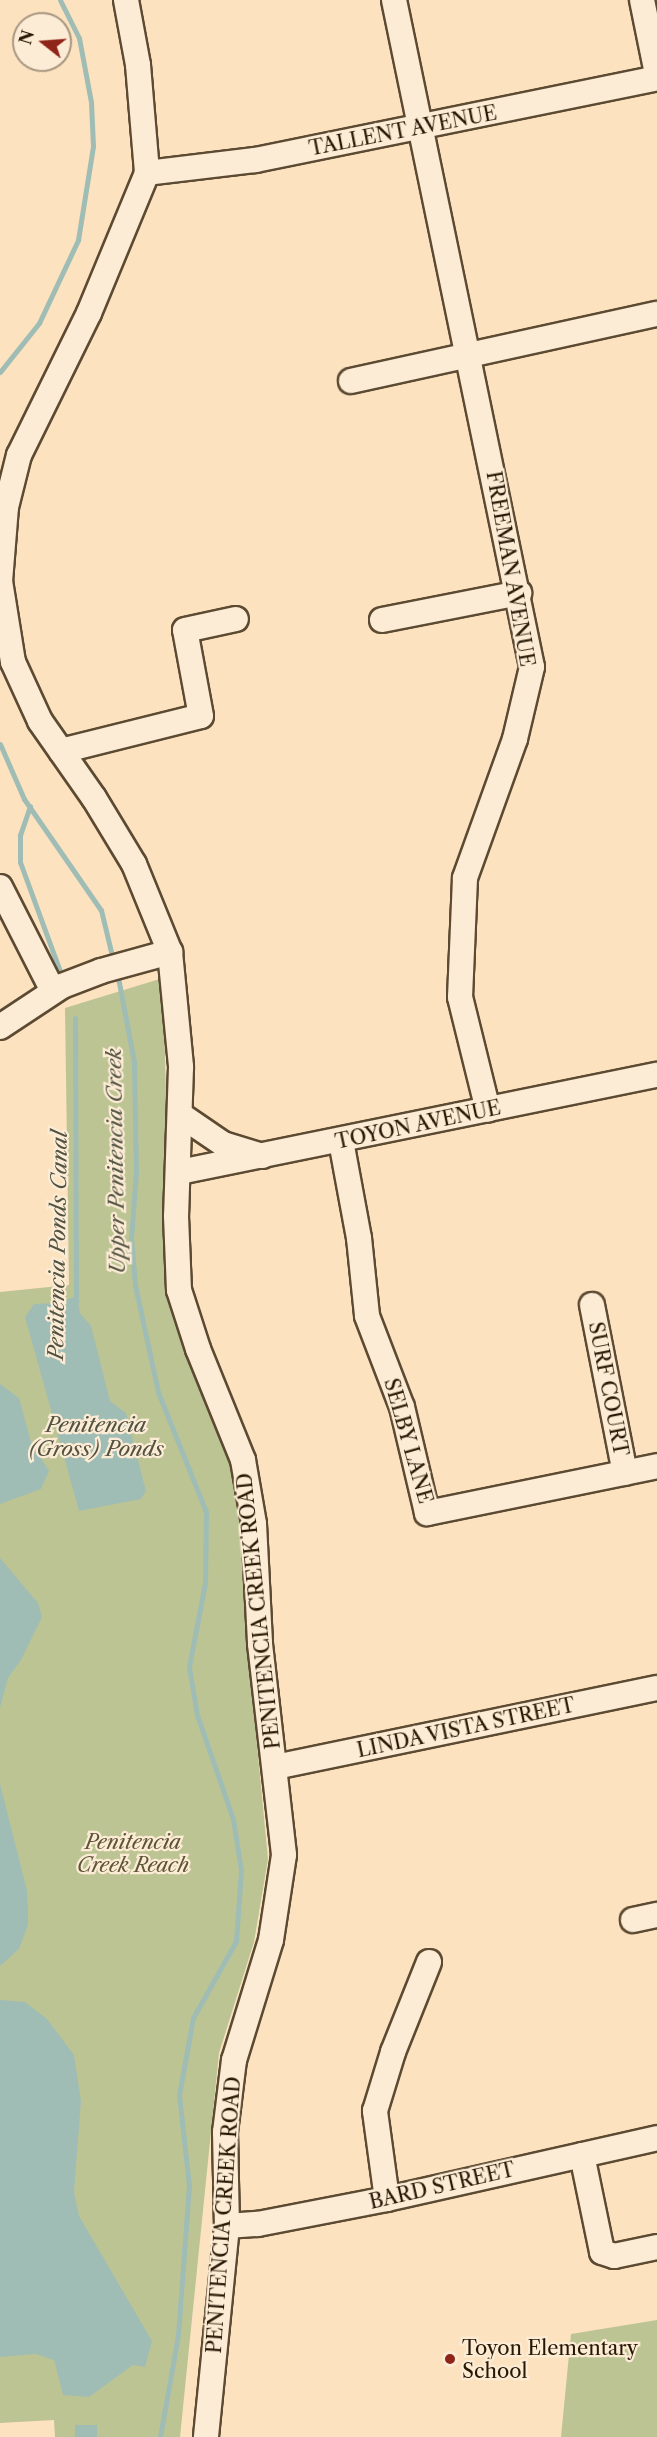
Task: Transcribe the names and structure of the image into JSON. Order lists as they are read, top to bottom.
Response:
{
  "streets": {
    "street": [
      "TALLENT AVENUE",
      "FREEMAN AVENUE",
      "TOYON AVENUE",
      "SURF COURT",
      "SELBY LANE",
      "PENITENCIA CREEK ROAD",
      "LINDA VISTA STREET",
      "BARD STREET"
    ]
  },
  "crossings": [
    ["TALLENT AVENUE", "FREEMAN AVENUE"],
    ["TALLENT AVENUE", "PENITENCIA CREEK ROAD"],
    ["FREEMAN AVENUE", "TOYON AVENUE"],
    ["TOYON AVENUE", "SELBY LANE"],
    ["TOYON AVENUE", "PENITENCIA CREEK ROAD"],
    ["SURF COURT", "SELBY LANE"],
    ["PENITENCIA CREEK ROAD", "LINDA VISTA STREET"],
    ["PENITENCIA CREEK ROAD", "BARD STREET"]
  ],
  "water": ["Upper Penitencia Creek", "Penitencia Ponds Canal", "Penitencia (Gross) Ponds"],
  "parks": ["Penitencia Creek Reach"],
  "places": ["Toyon Elementary School"],
  "north": "left"
}
